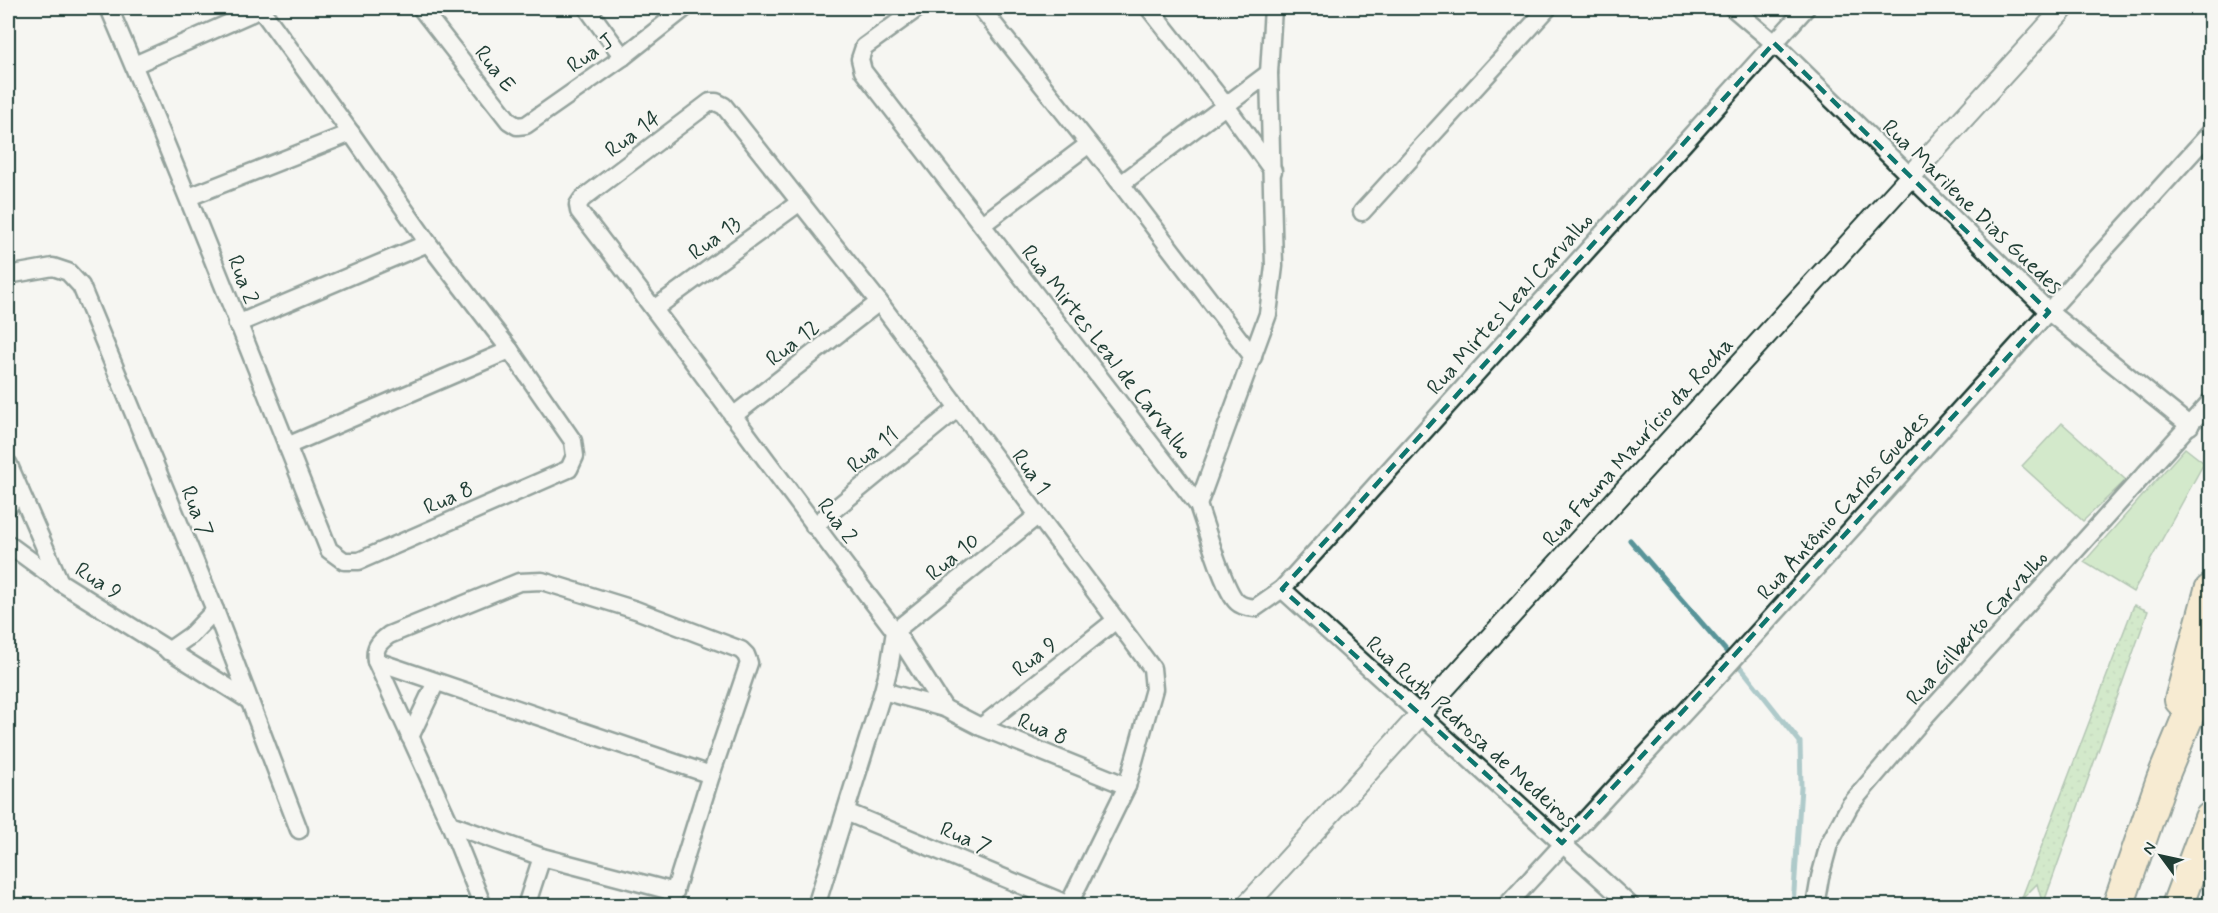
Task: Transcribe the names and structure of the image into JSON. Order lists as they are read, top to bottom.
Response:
{
  "streets": {
    "street": [
      "Rua J",
      "Rua E",
      "Rua 14",
      "Rua Marilene Dias Guedes",
      "Rua 13",
      "Rua 2",
      "Rua Mirtes Leal Carvalho",
      "Rua 12",
      "Rua Mirtes Leal de Carvalho",
      "Rua Fauna Maurício da Rocha",
      "Rua 11",
      "Rua 1",
      "Rua 8",
      "Rua Antônio Carlos Guedes",
      "Rua 7",
      "Rua 10",
      "Rua 9",
      "Rua Gilberto Carvalho",
      "Rua Ruth Pedrosa de Medeiros"
    ]
  },
  "crossings": [
    ["Rua J", "Rua E"],
    ["Rua 14", "Rua 2"],
    ["Rua 14", "Rua 1"],
    ["Rua Marilene Dias Guedes", "Rua Mirtes Leal Carvalho"],
    ["Rua Marilene Dias Guedes", "Rua Fauna Maurício da Rocha"],
    ["Rua Marilene Dias Guedes", "Rua Antônio Carlos Guedes"],
    ["Rua Marilene Dias Guedes", "Rua Gilberto Carvalho"],
    ["Rua 13", "Rua 2"],
    ["Rua 13", "Rua 1"],
    ["Rua 2", "Rua 12"],
    ["Rua 2", "Rua 11"],
    ["Rua 2", "Rua 8"],
    ["Rua 2", "Rua 10"],
    ["Rua Mirtes Leal Carvalho", "Rua Mirtes Leal de Carvalho"],
    ["Rua Mirtes Leal Carvalho", "Rua Ruth Pedrosa de Medeiros"],
    ["Rua 12", "Rua 1"],
    ["Rua Fauna Maurício da Rocha", "Rua Ruth Pedrosa de Medeiros"],
    ["Rua 11", "Rua 1"],
    ["Rua 1", "Rua 8"],
    ["Rua 1", "Rua 7"],
    ["Rua 1", "Rua 10"],
    ["Rua 1", "Rua 9"],
    ["Rua 8", "Rua 9"],
    ["Rua Antônio Carlos Guedes", "Rua Ruth Pedrosa de Medeiros"],
    ["Rua 7", "Rua 9"]
  ],
  "north": "top left"
}
